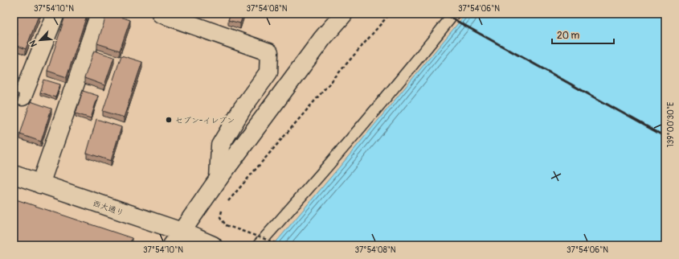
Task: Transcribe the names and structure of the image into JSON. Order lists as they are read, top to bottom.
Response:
{
  "streets": {
    "street": ["西大通り"]
  },
  "places": ["セブン-イレブン"],
  "scale_bar": "20 m",
  "north": "bottom left",
  "coordinates": [
    "37°54'10\"N",
    "37°54'08\"N",
    "37°54'06\"N",
    "139°00'30\"E"
  ]
}
